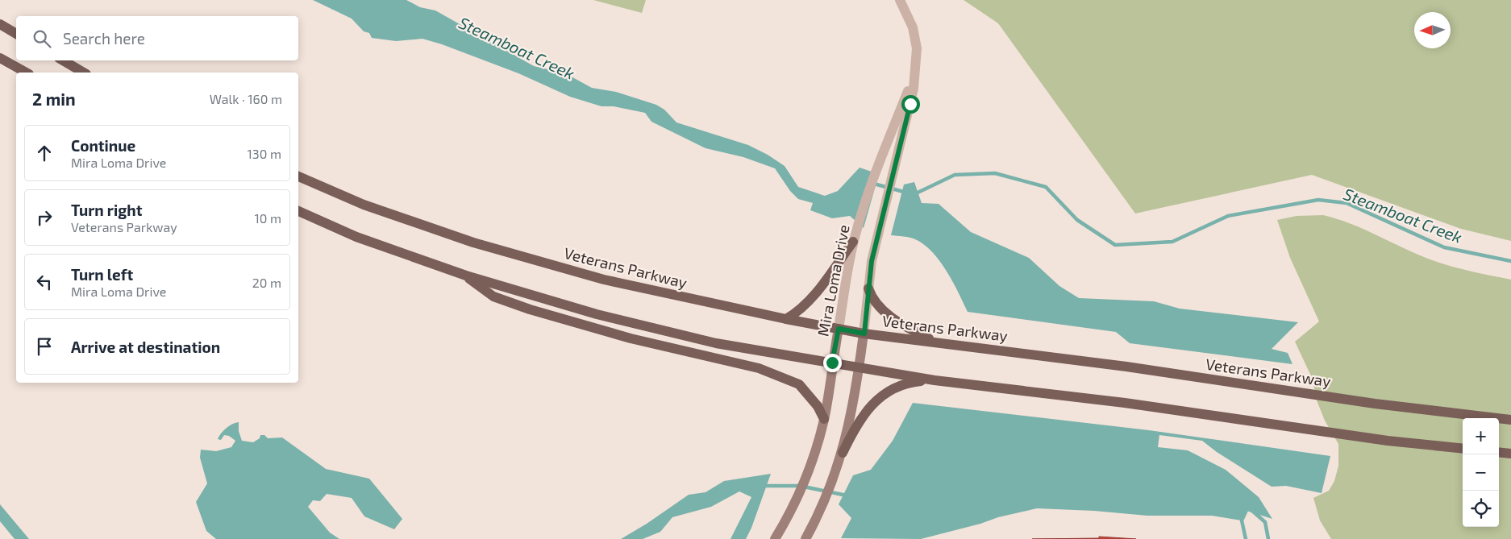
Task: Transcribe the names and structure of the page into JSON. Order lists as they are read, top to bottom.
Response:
{
  "streets": {
    "main road": ["Veterans Parkway", "Mira Loma Drive"]
  },
  "crossings": [
    ["Veterans Parkway", "Mira Loma Drive"]
  ],
  "water": ["Steamboat Creek"],
  "north": "left",
  "page": {
    "search": "Search here",
    "heading": ["2 min", "Walk · 160 m"],
    "list": [
      ["Continue", "Mira Loma Drive", "130 m"],
      ["Turn right", "Veterans Parkway", "10 m"],
      ["Turn left", "Mira Loma Drive", "20 m"],
      "Arrive at destination"
    ],
    "map_buttons": ["+", "−"]
  }
}
